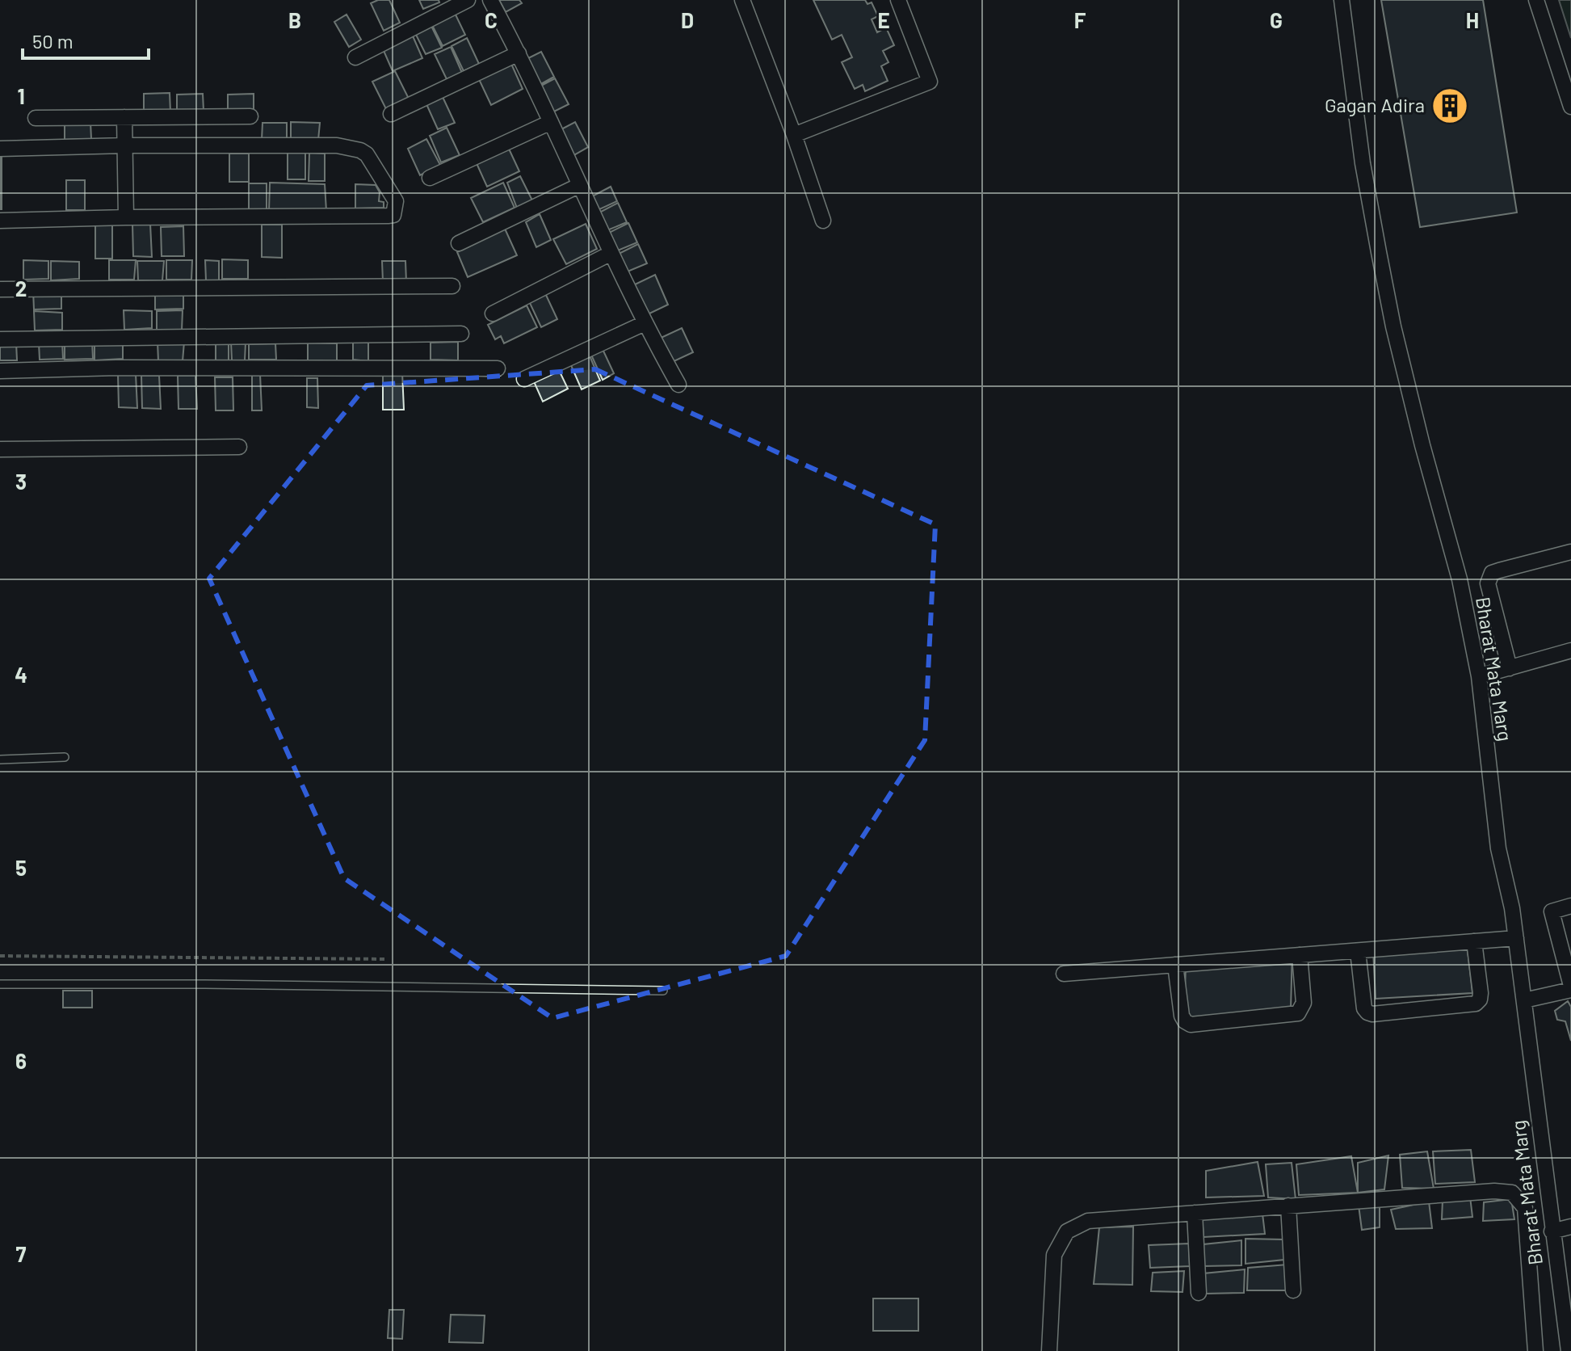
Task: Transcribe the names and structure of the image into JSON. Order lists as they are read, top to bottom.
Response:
{
  "streets": {
    "street": ["Bharat Mata Marg"]
  },
  "places": {
    "building": ["Gagan Adira"]
  },
  "scale_bar": "50 m",
  "grid": {
    "columns": [
      "B",
      "C",
      "D",
      "E",
      "F",
      "G",
      "H"
    ],
    "rows": [
      "1",
      "2",
      "3",
      "4",
      "5",
      "6",
      "7"
    ]
  }
}
